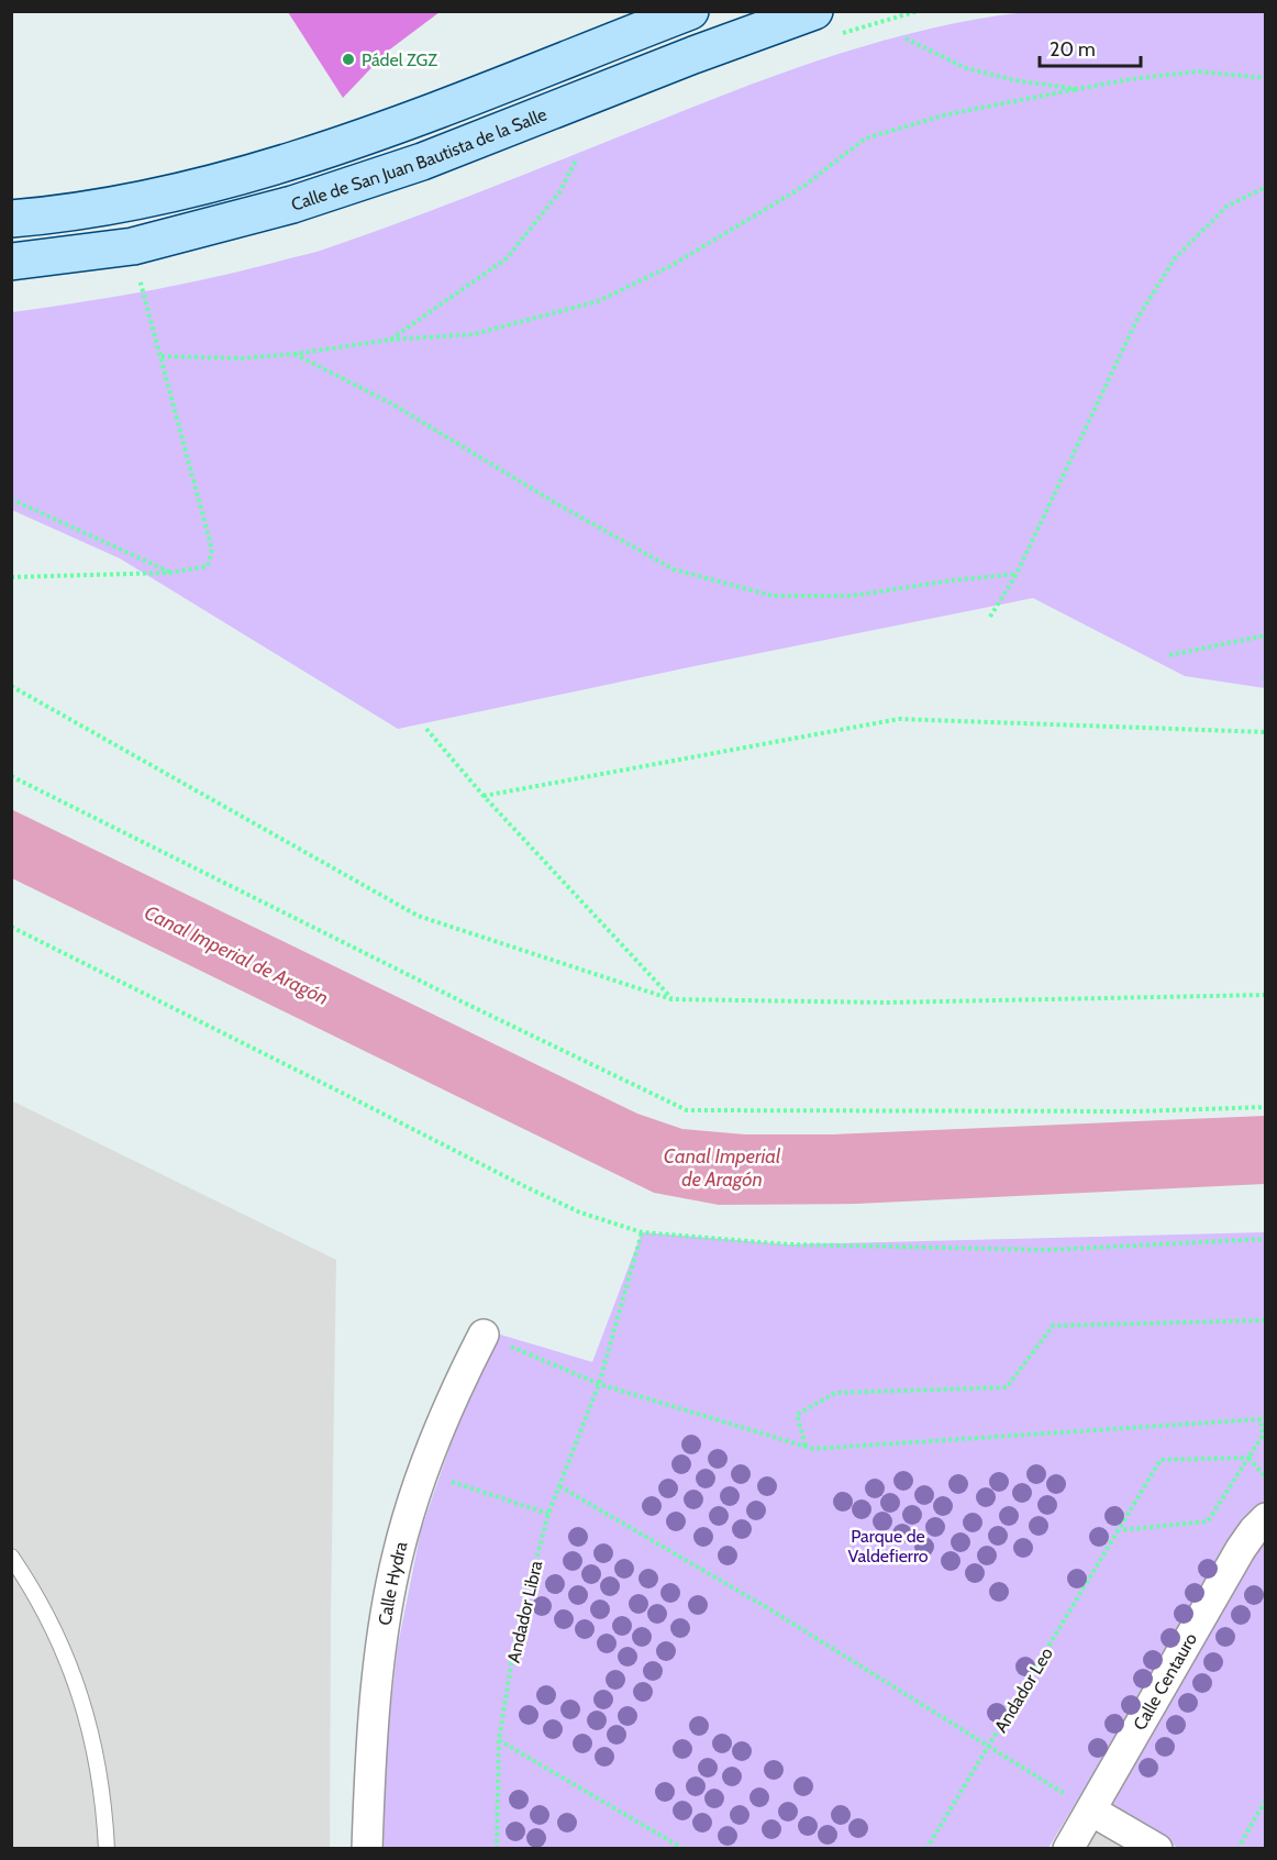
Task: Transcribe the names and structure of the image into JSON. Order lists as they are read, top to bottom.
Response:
{
  "streets": {
    "main road": ["Calle de San Juan Bautista de la Salle"],
    "street": ["Calle Hydra", "Calle Centauro"],
    "path": ["Andador Libra", "Andador Leo"]
  },
  "water": ["Canal Imperial de Aragón"],
  "parks": ["Parque de Valdefierro"],
  "places": ["Pádel ZGZ"],
  "scale_bar": "20 m"
}
